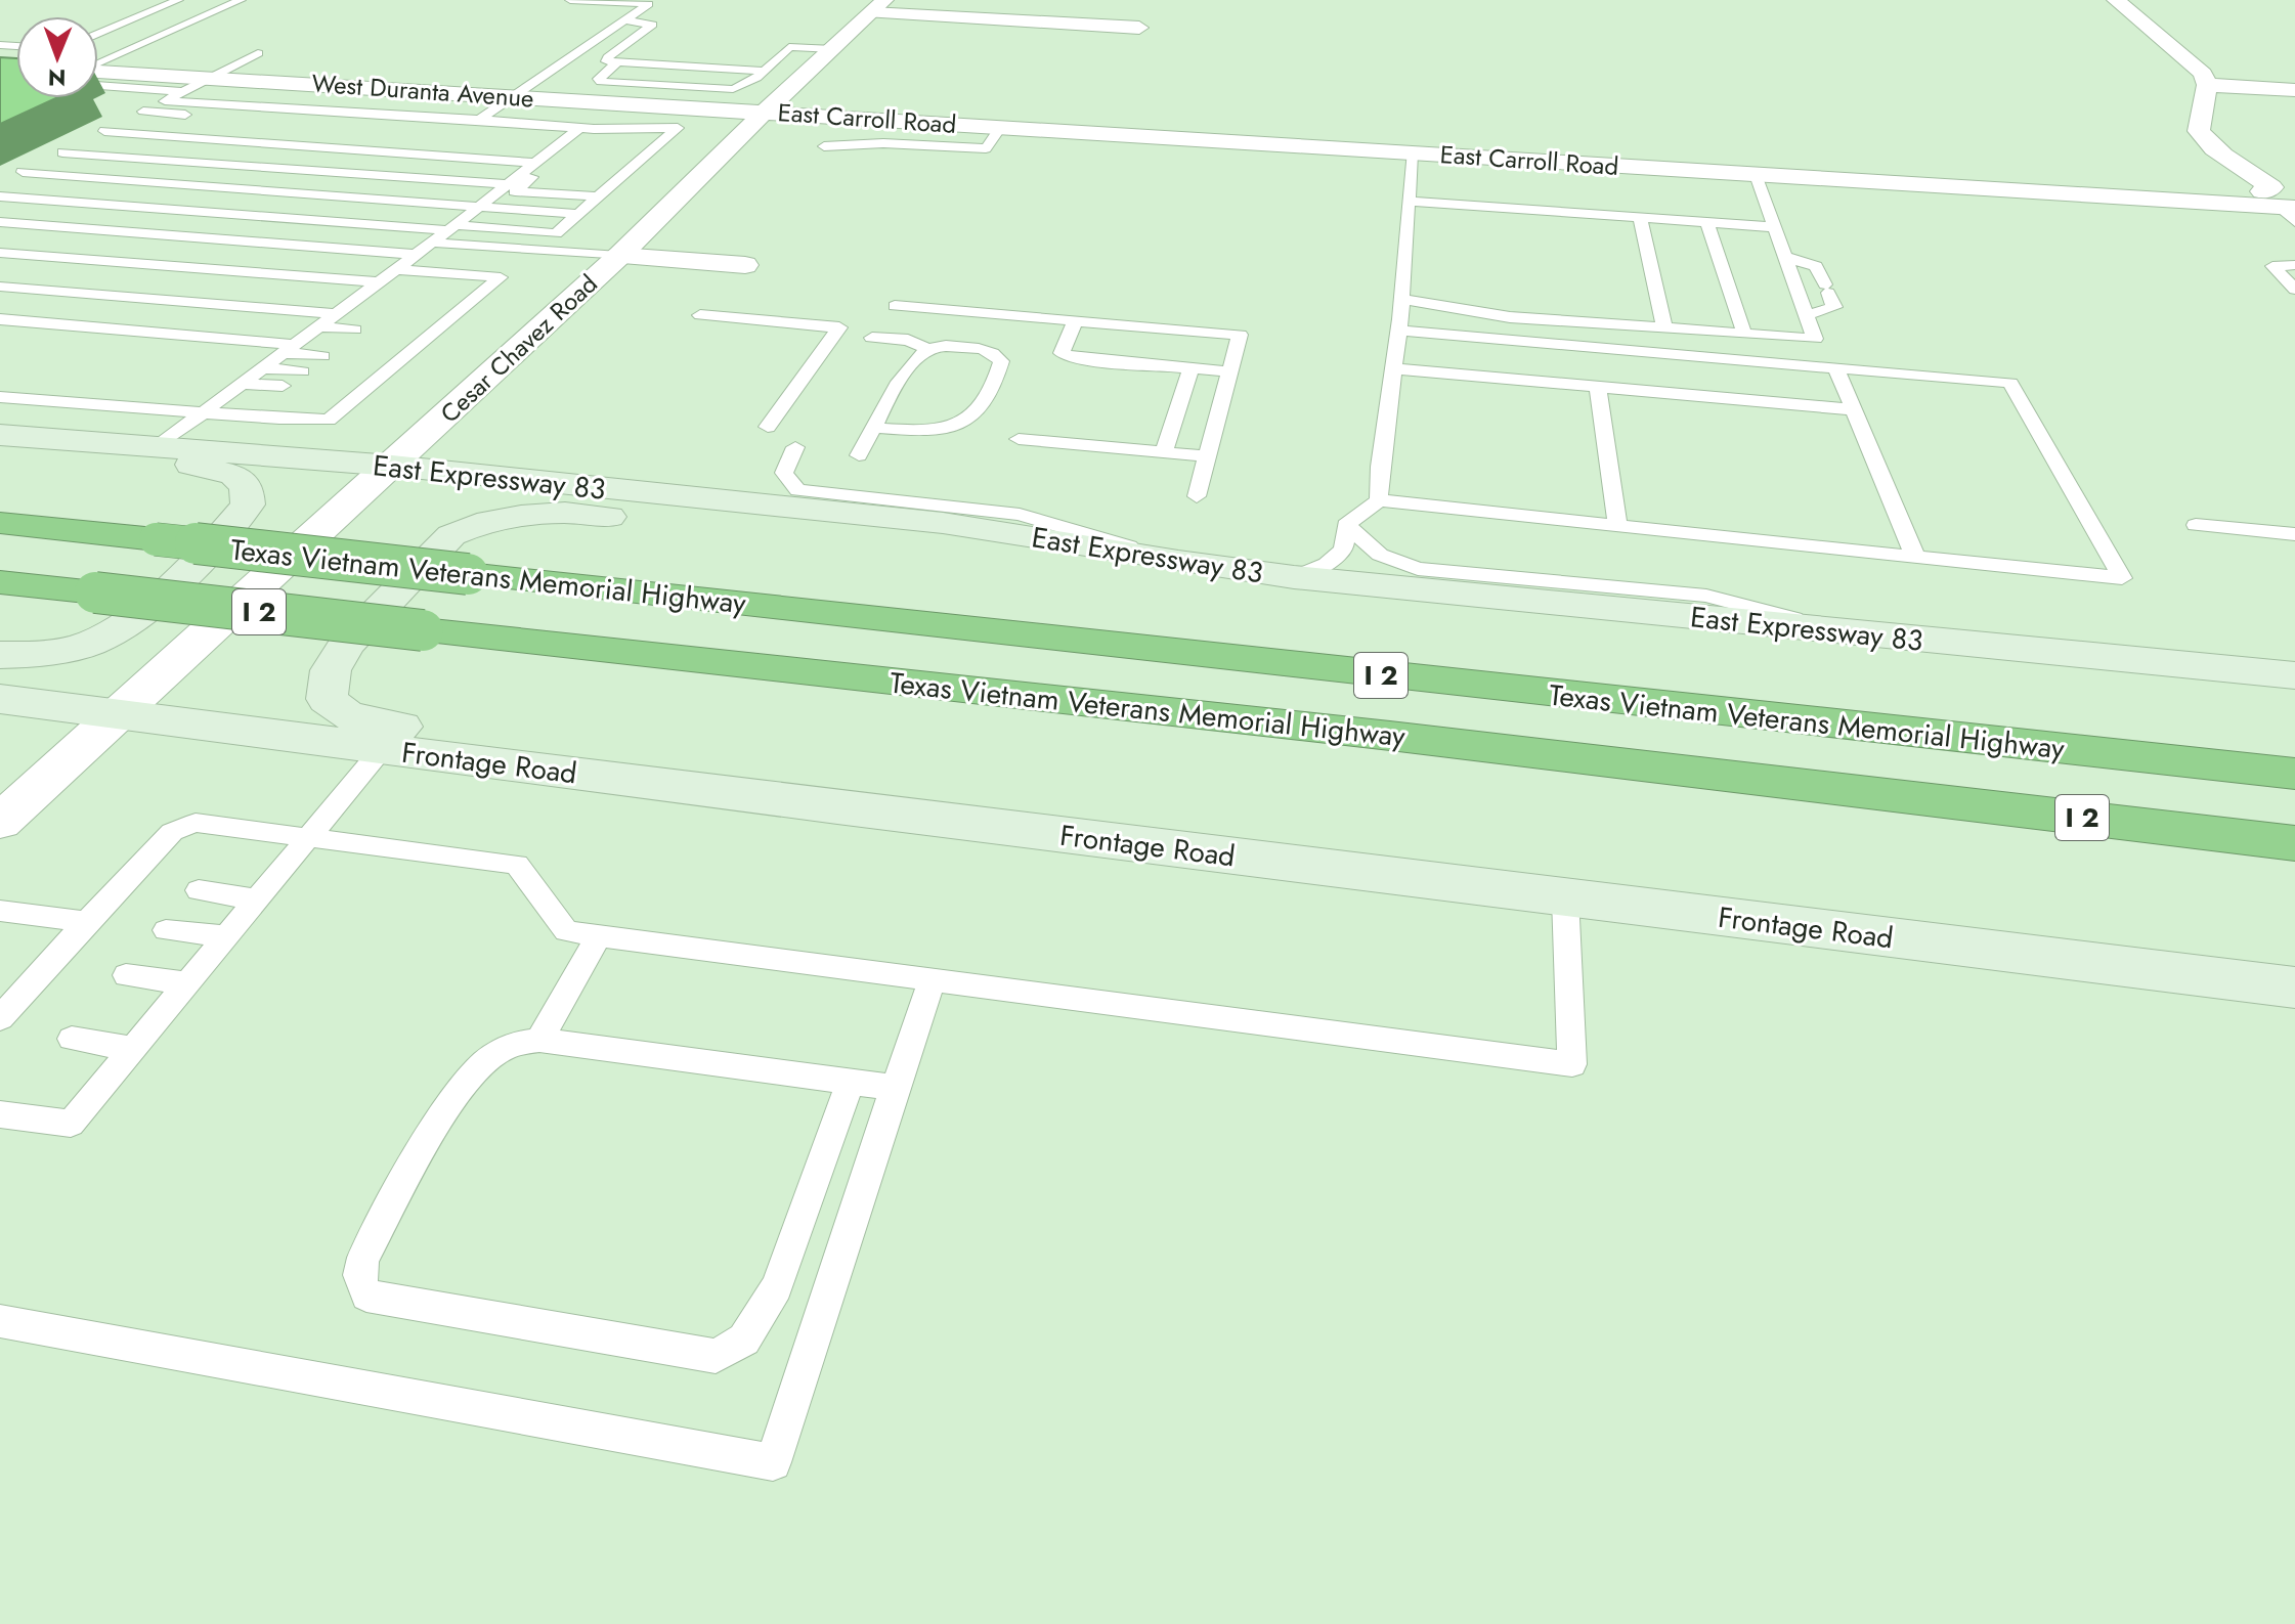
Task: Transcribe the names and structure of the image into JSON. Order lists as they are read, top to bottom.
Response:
{
  "streets": {
    "highway": ["Texas Vietnam Veterans Memorial Highway", "I 2"],
    "main road": ["East Expressway 83", "Frontage Road"],
    "street": ["West Duranta Avenue", "East Carroll Road", "Cesar Chavez Road"]
  },
  "crossings": [
    ["West Duranta Avenue", "East Carroll Road"],
    ["West Duranta Avenue", "Cesar Chavez Road"],
    ["East Carroll Road", "Cesar Chavez Road"],
    ["Cesar Chavez Road", "East Expressway 83"],
    ["Cesar Chavez Road", "Frontage Road"]
  ],
  "north": "bottom"
}
